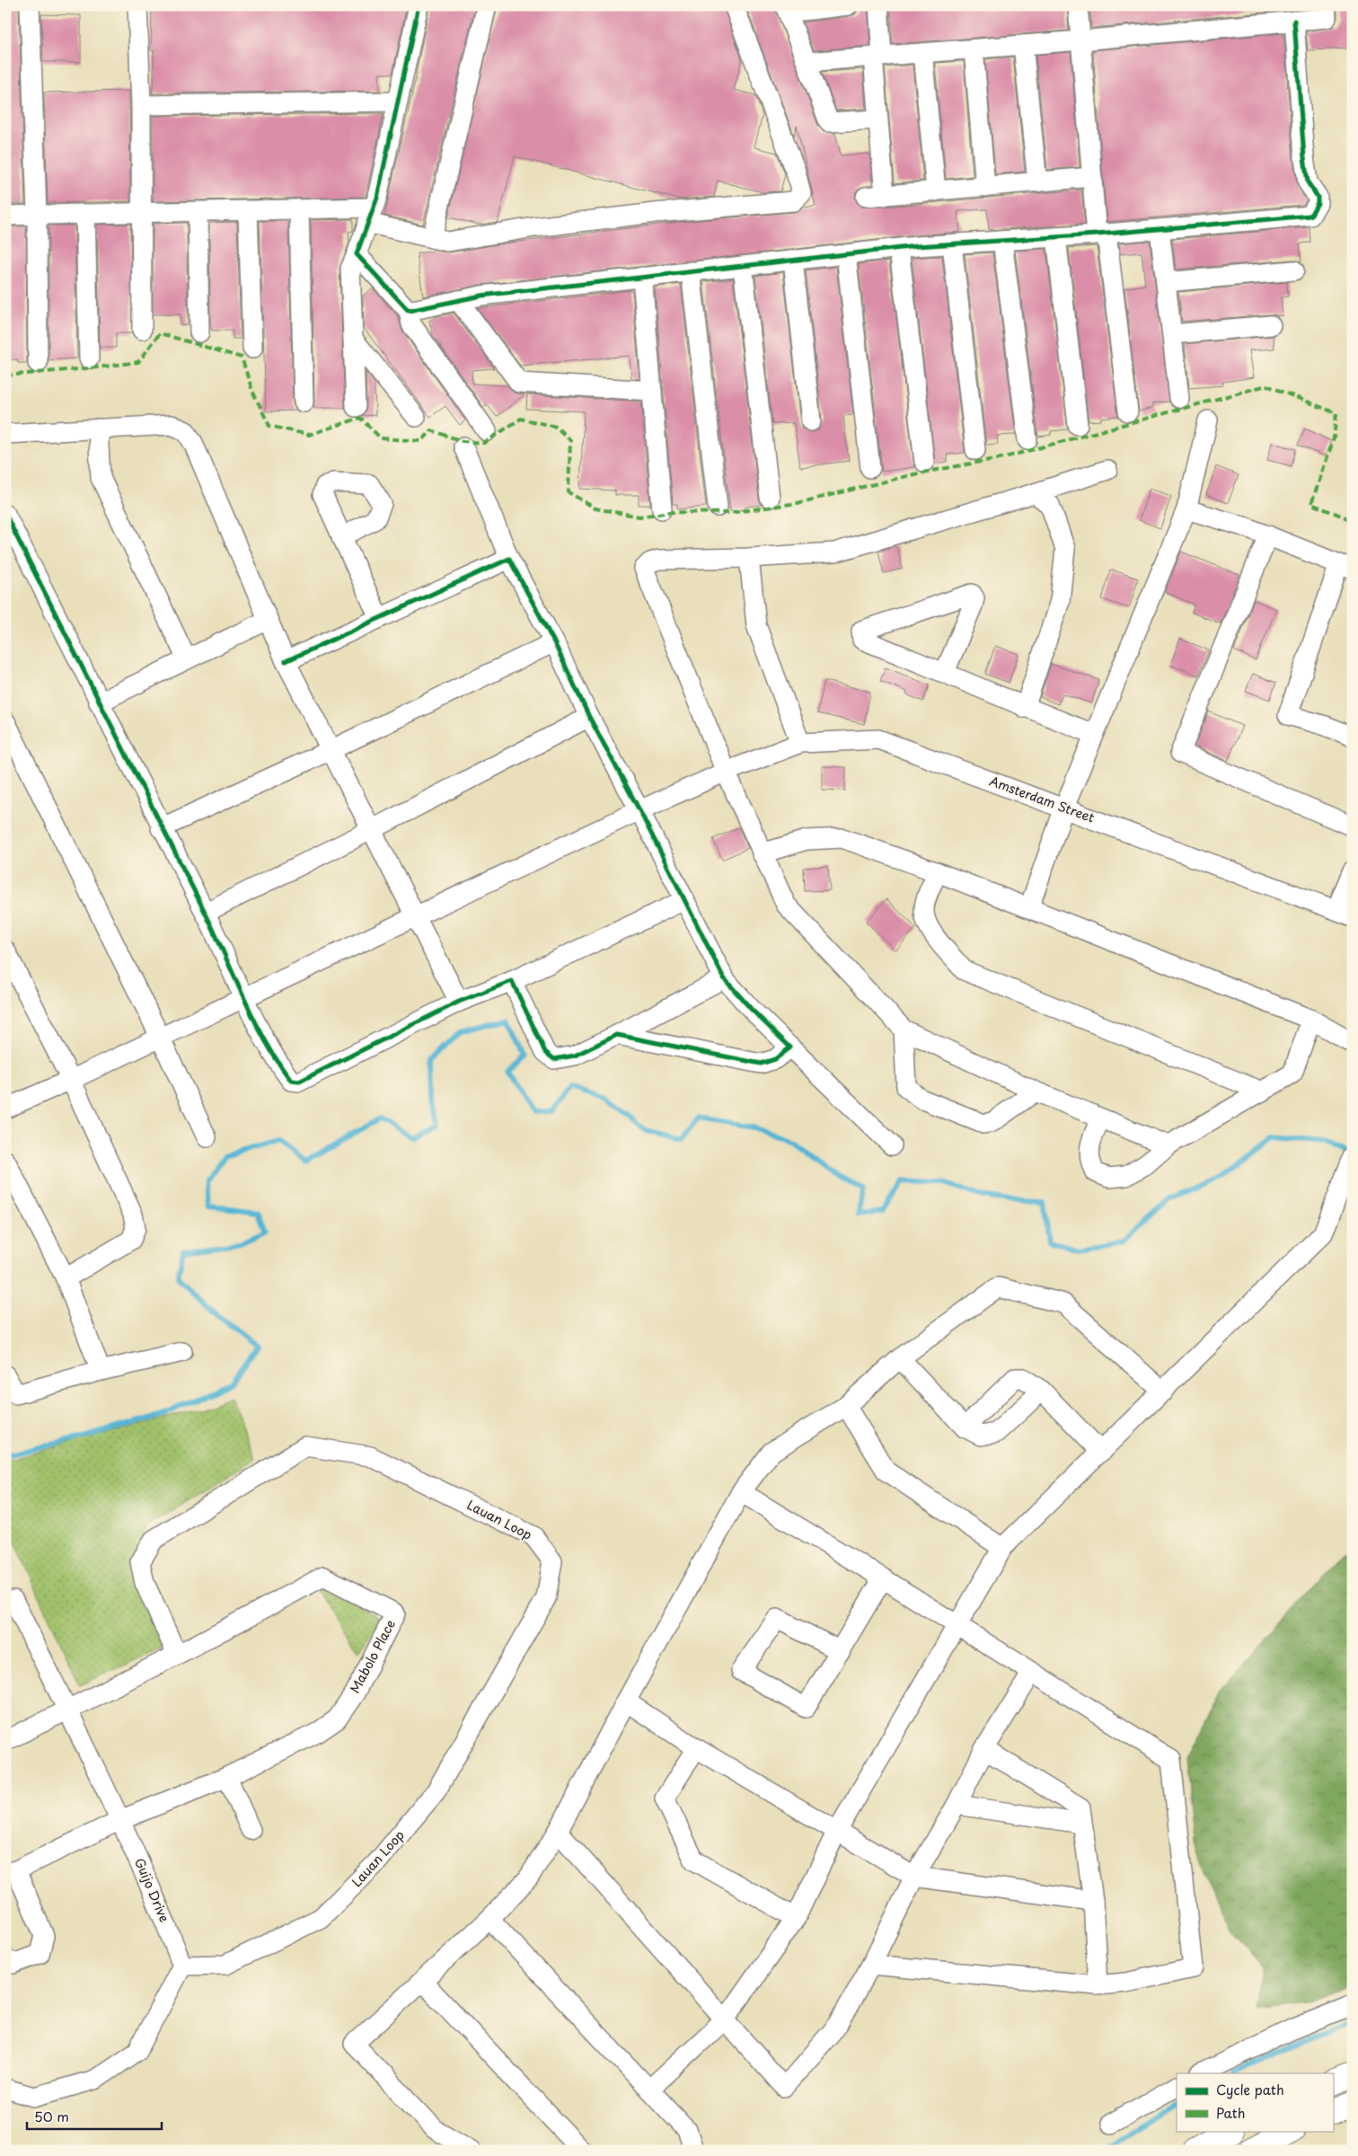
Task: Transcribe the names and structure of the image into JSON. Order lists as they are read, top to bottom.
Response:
{
  "streets": {
    "street": [
      "Amsterdam Street",
      "Lauan Loop",
      "Mabolo Place",
      "Guijo Drive"
    ]
  },
  "crossings": [
    ["Lauan Loop", "Mabolo Place"],
    ["Lauan Loop", "Guijo Drive"],
    ["Mabolo Place", "Guijo Drive"]
  ],
  "legend": ["Cycle path", "Path"],
  "scale_bar": "50 m"
}
